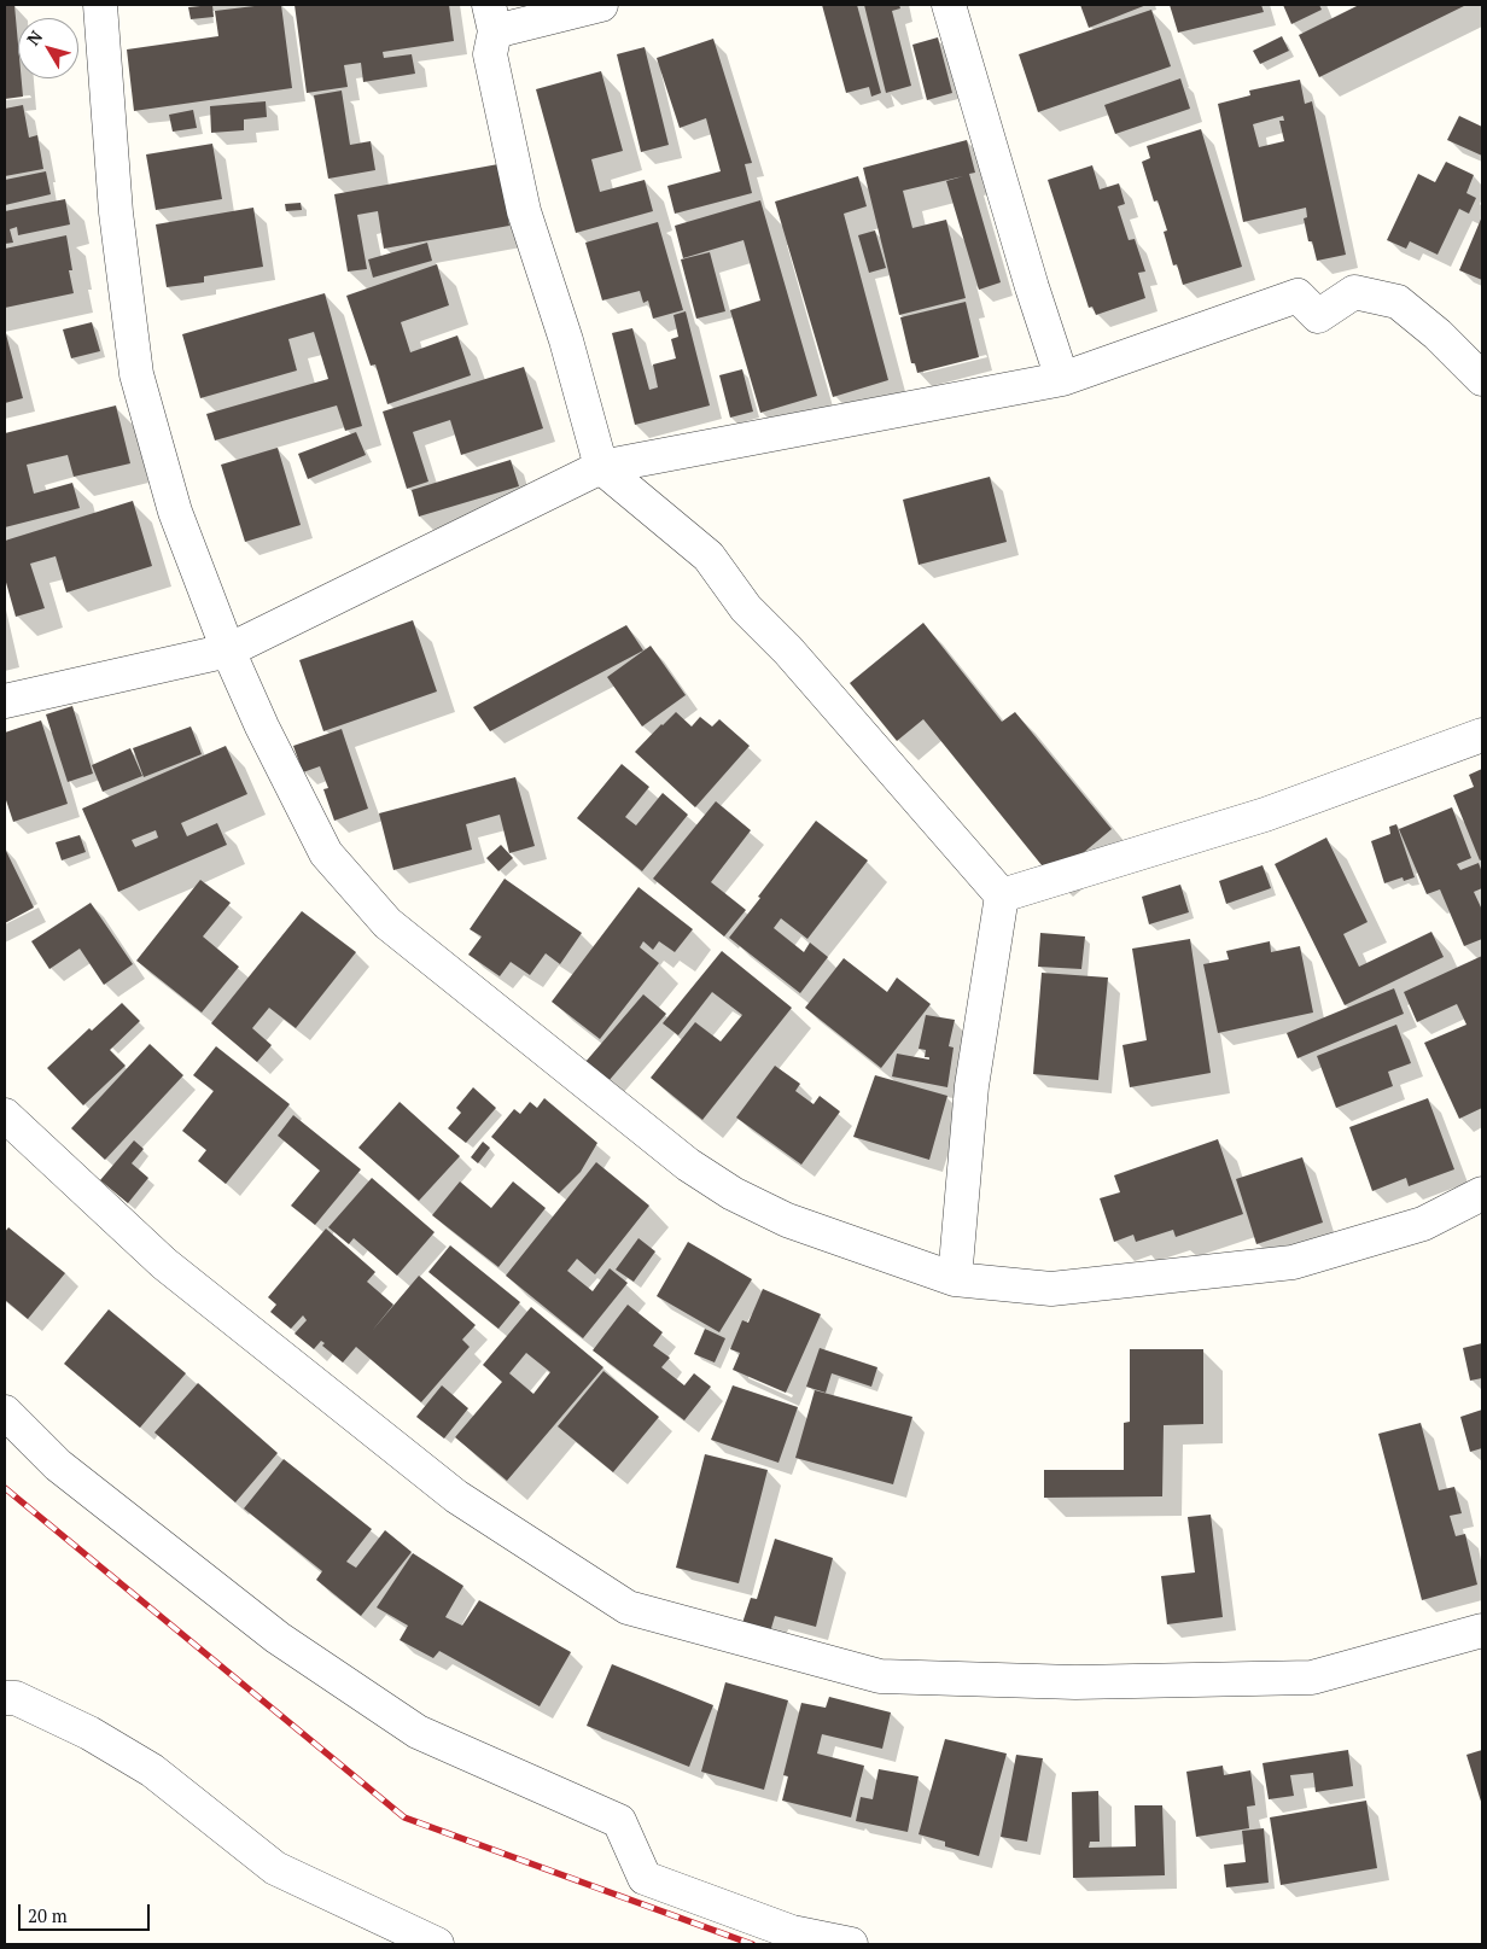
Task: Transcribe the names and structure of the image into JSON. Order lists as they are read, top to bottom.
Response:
{
  "scale_bar": "20 m",
  "north": "top left"
}
